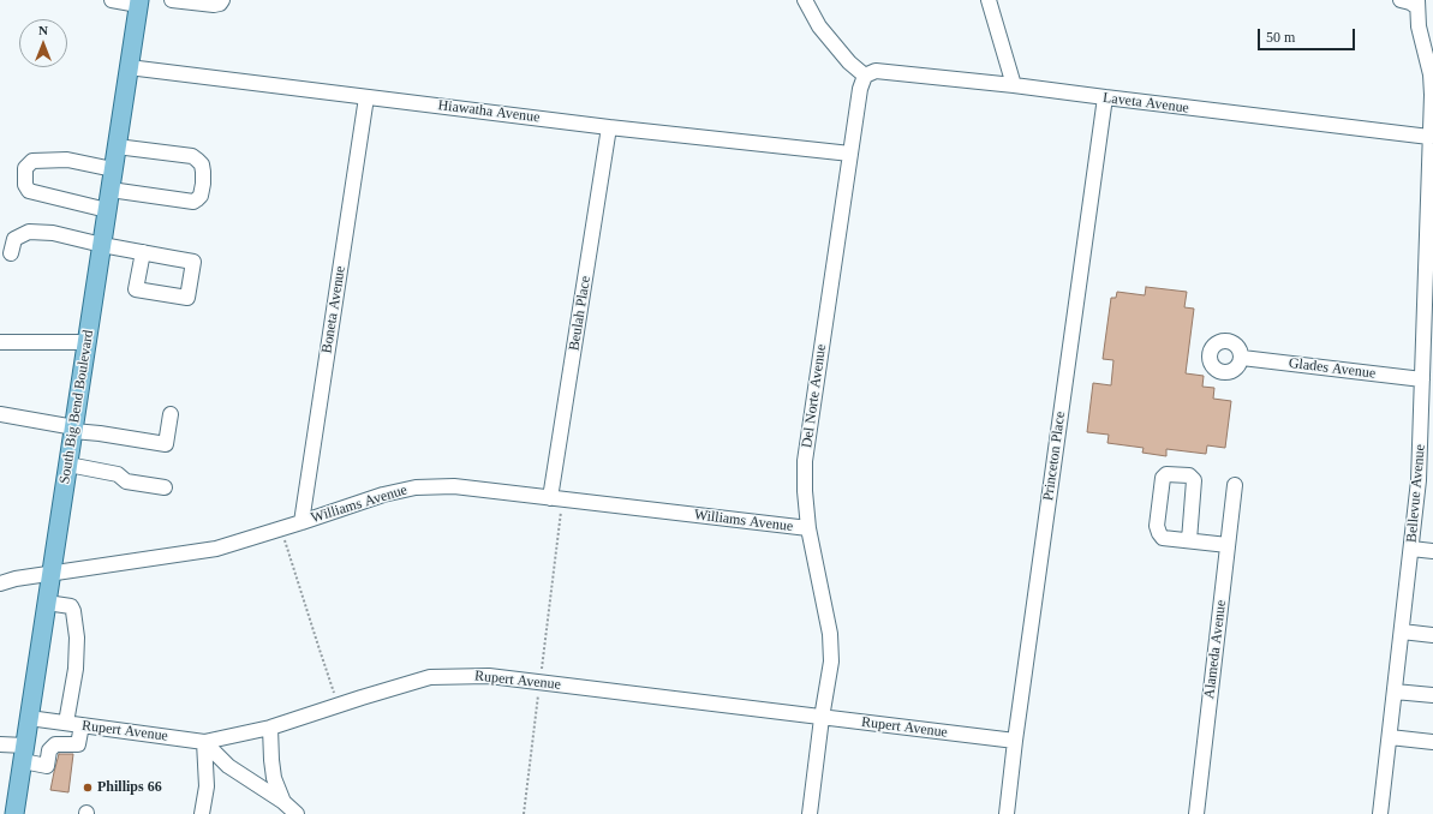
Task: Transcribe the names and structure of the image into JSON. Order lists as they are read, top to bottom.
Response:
{
  "streets": {
    "main road": ["South Big Bend Boulevard"],
    "street": [
      "Laveta Avenue",
      "Hiawatha Avenue",
      "Boneta Avenue",
      "Beulah Place",
      "Glades Avenue",
      "Del Norte Avenue",
      "Princeton Place",
      "Bellevue Avenue",
      "Williams Avenue",
      "Alameda Avenue",
      "Rupert Avenue"
    ]
  },
  "crossings": [
    ["Laveta Avenue", "Del Norte Avenue"],
    ["Laveta Avenue", "Princeton Place"],
    ["Laveta Avenue", "Bellevue Avenue"],
    ["Hiawatha Avenue", "Boneta Avenue"],
    ["Hiawatha Avenue", "Beulah Place"],
    ["Hiawatha Avenue", "Del Norte Avenue"],
    ["Hiawatha Avenue", "South Big Bend Boulevard"],
    ["Boneta Avenue", "Williams Avenue"],
    ["Beulah Place", "Williams Avenue"],
    ["Glades Avenue", "Bellevue Avenue"],
    ["Del Norte Avenue", "Williams Avenue"],
    ["Del Norte Avenue", "Rupert Avenue"],
    ["South Big Bend Boulevard", "Williams Avenue"],
    ["South Big Bend Boulevard", "Rupert Avenue"],
    ["Princeton Place", "Rupert Avenue"]
  ],
  "places": ["Phillips 66"],
  "scale_bar": "50 m",
  "north": "top"
}
